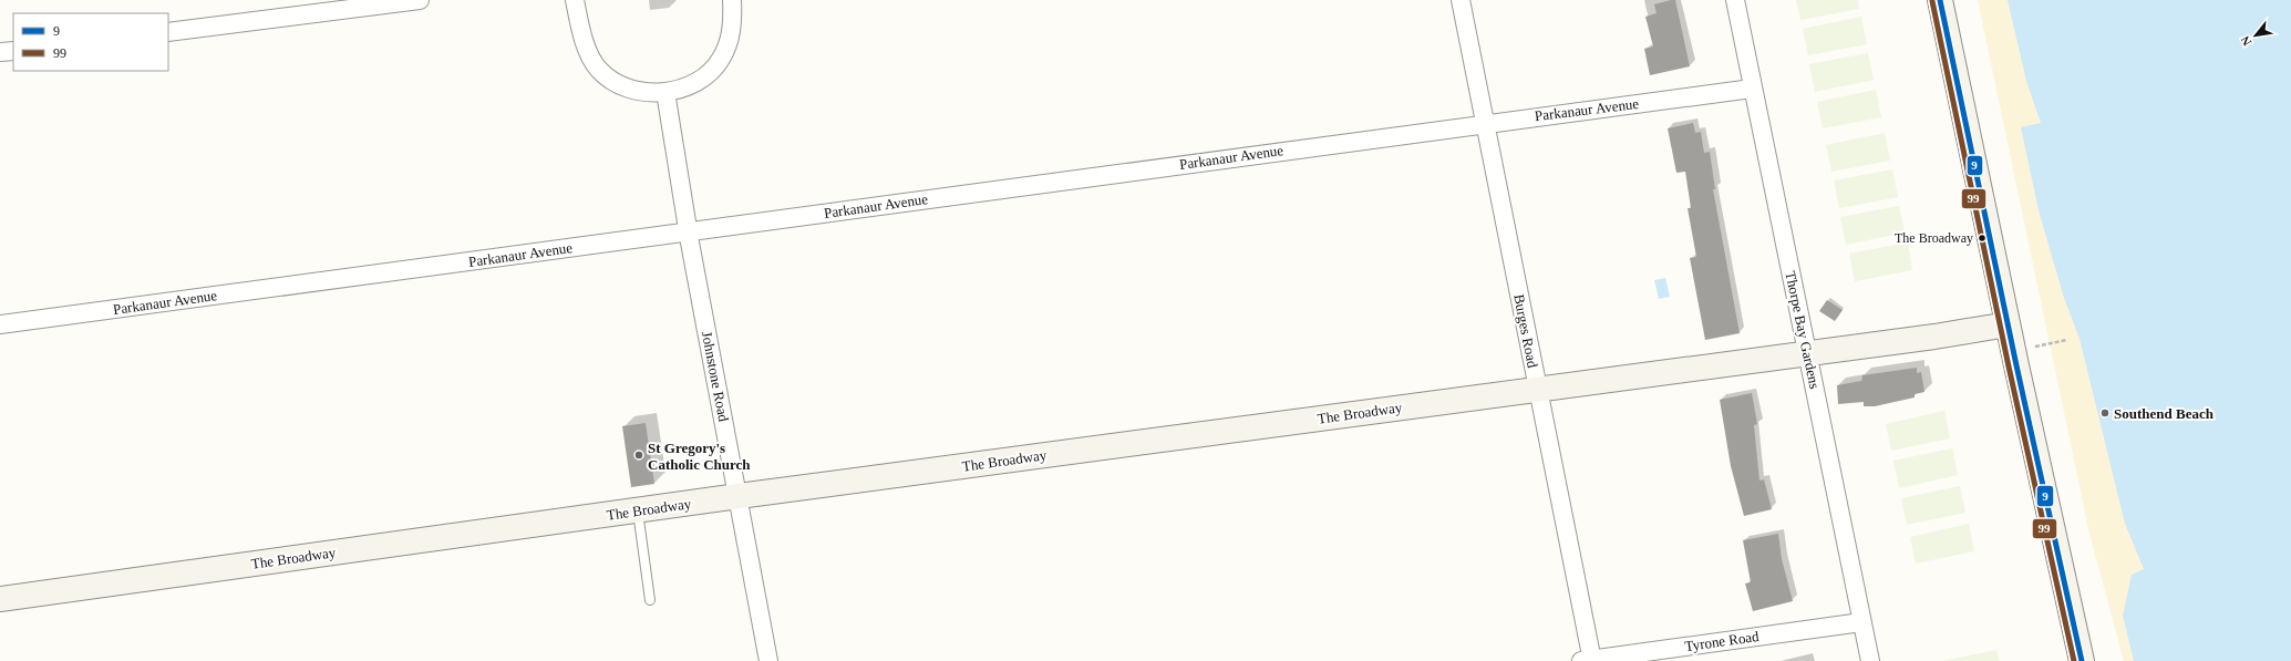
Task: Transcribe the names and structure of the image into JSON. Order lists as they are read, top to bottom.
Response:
{
  "streets": {
    "street": [
      "Parkanaur Avenue",
      "Thorpe Bay Gardens",
      "Burges Road",
      "Johnstone Road",
      "The Broadway",
      "Tyrone Road"
    ]
  },
  "crossings": [
    ["Parkanaur Avenue", "Thorpe Bay Gardens"],
    ["Parkanaur Avenue", "Burges Road"],
    ["Parkanaur Avenue", "Johnstone Road"],
    ["Thorpe Bay Gardens", "The Broadway"],
    ["Thorpe Bay Gardens", "Tyrone Road"],
    ["Burges Road", "The Broadway"],
    ["Burges Road", "Tyrone Road"],
    ["Johnstone Road", "The Broadway"]
  ],
  "places": ["The Broadway", "Southend Beach", "St Gregory's Catholic Church"],
  "lines": ["transit line 9", "transit line 99"],
  "legend": ["9", "99"],
  "north": "bottom left"
}
